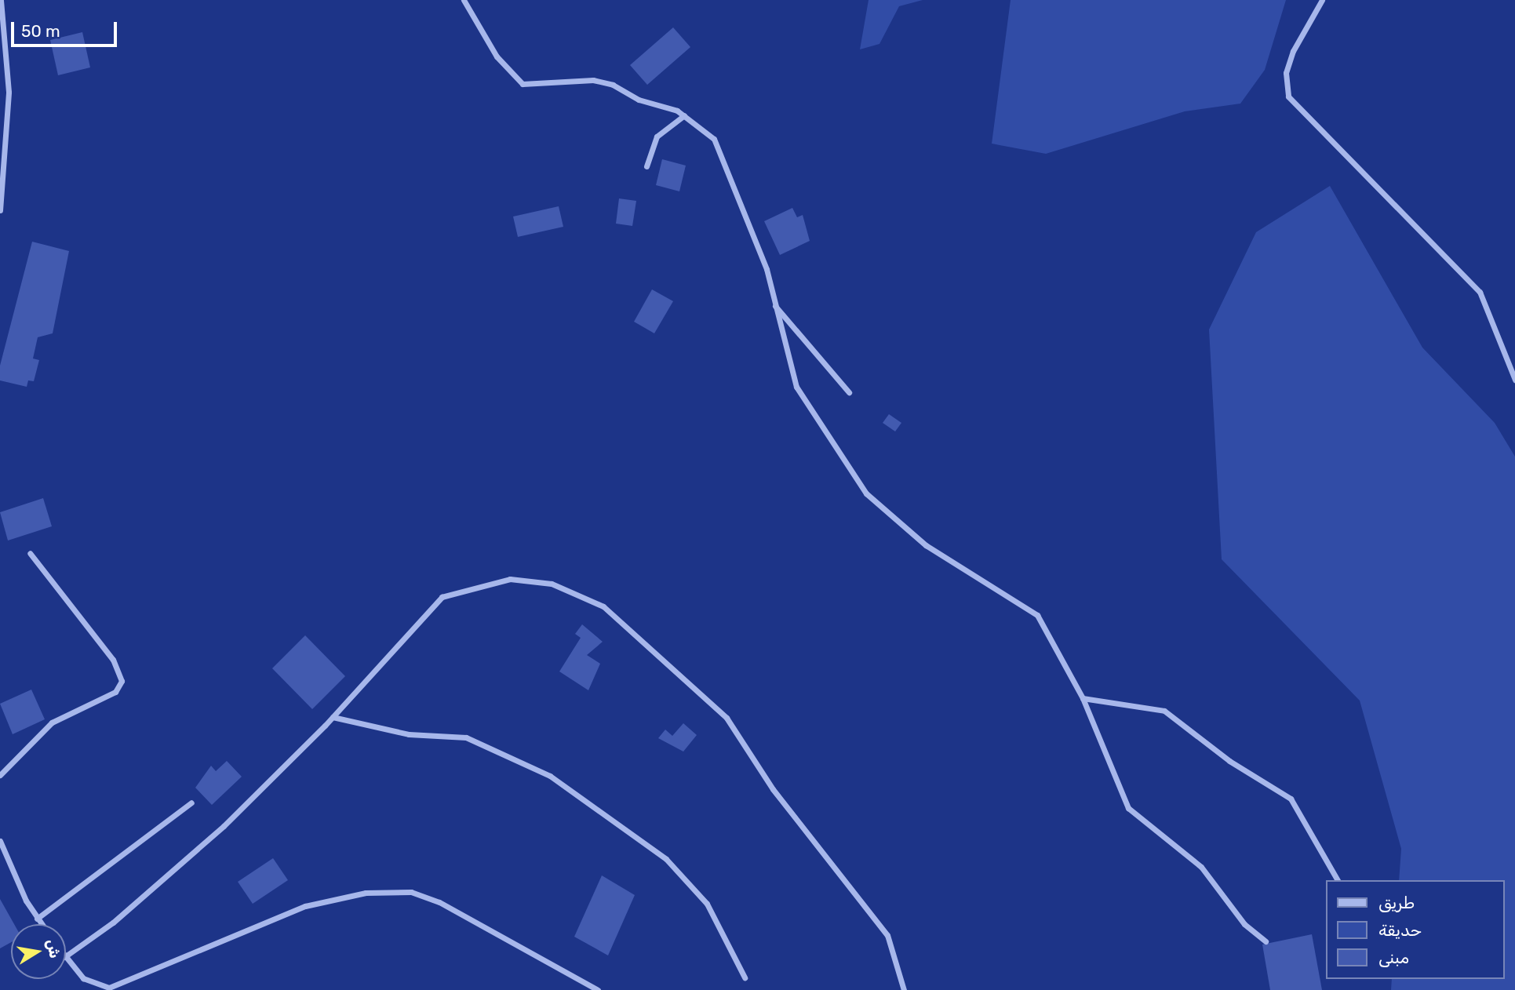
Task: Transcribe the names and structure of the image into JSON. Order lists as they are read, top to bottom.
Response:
{
  "legend": ["طريق", "حديقة", "مبنى"],
  "scale_bar": "50 m",
  "north": "right"
}
